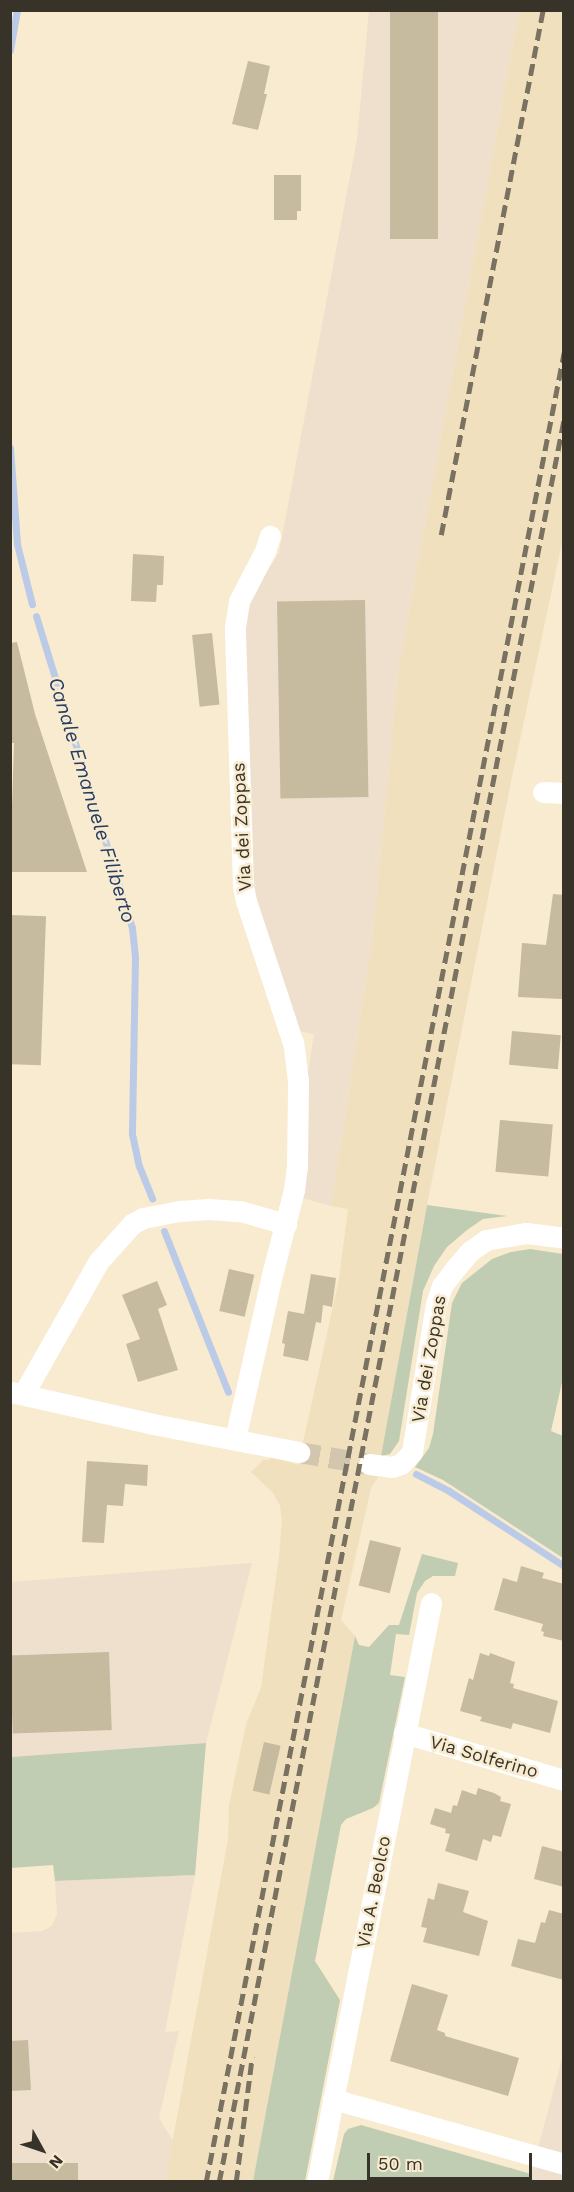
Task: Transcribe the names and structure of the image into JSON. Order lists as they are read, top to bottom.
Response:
{
  "streets": {
    "street": ["Via dei Zoppas", "Via Solferino", "Via A. Beolco"]
  },
  "crossings": [
    ["Via Solferino", "Via A. Beolco"]
  ],
  "water": ["Canale Emanuele Filiberto"],
  "scale_bar": "50 m",
  "north": "bottom right"
}
